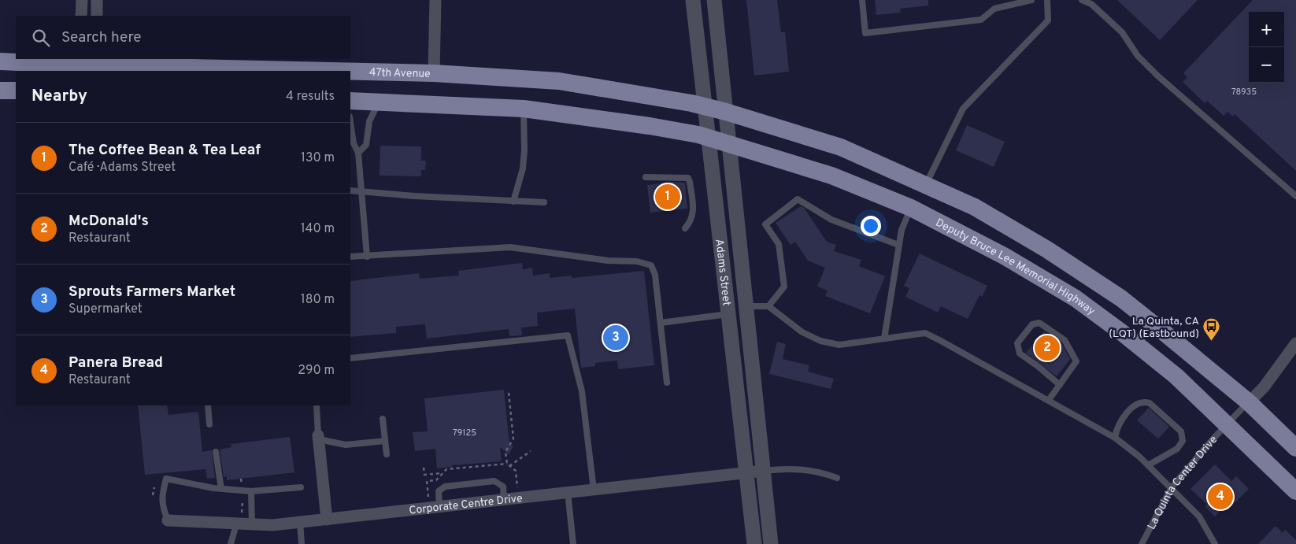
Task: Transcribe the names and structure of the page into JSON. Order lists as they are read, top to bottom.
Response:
{
  "streets": {
    "main road": ["47th Avenue", "Deputy Bruce Lee Memorial Highway"],
    "street": ["Adams Street", "Corporate Centre Drive"],
    "lane": ["La Quinta Center Drive"]
  },
  "crossings": [
    ["47th Avenue", "Adams Street"],
    ["Deputy Bruce Lee Memorial Highway", "Adams Street"],
    ["Deputy Bruce Lee Memorial Highway", "La Quinta Center Drive"],
    ["Adams Street", "Corporate Centre Drive"]
  ],
  "places": {
    "bus stop": ["La Quinta, CA (LQT) (Eastbound)"]
  },
  "house_numbers": ["78935", "79125"],
  "page": {
    "map_buttons": ["+", "−"],
    "search": "Search here",
    "heading": ["Nearby", "4 results"],
    "list": [
      {
        "mark": "1",
        "name": "The Coffee Bean & Tea Leaf",
        "note": "Café · Adams Street",
        "value": "130 m"
      },
      {
        "mark": "2",
        "name": "McDonald's",
        "note": "Restaurant",
        "value": "140 m"
      },
      {
        "mark": "3",
        "name": "Sprouts Farmers Market",
        "note": "Supermarket",
        "value": "180 m"
      },
      {
        "mark": "4",
        "name": "Panera Bread",
        "note": "Restaurant",
        "value": "290 m"
      }
    ],
    "pins": [
      "1",
      "3",
      "2",
      "4"
    ]
  }
}
